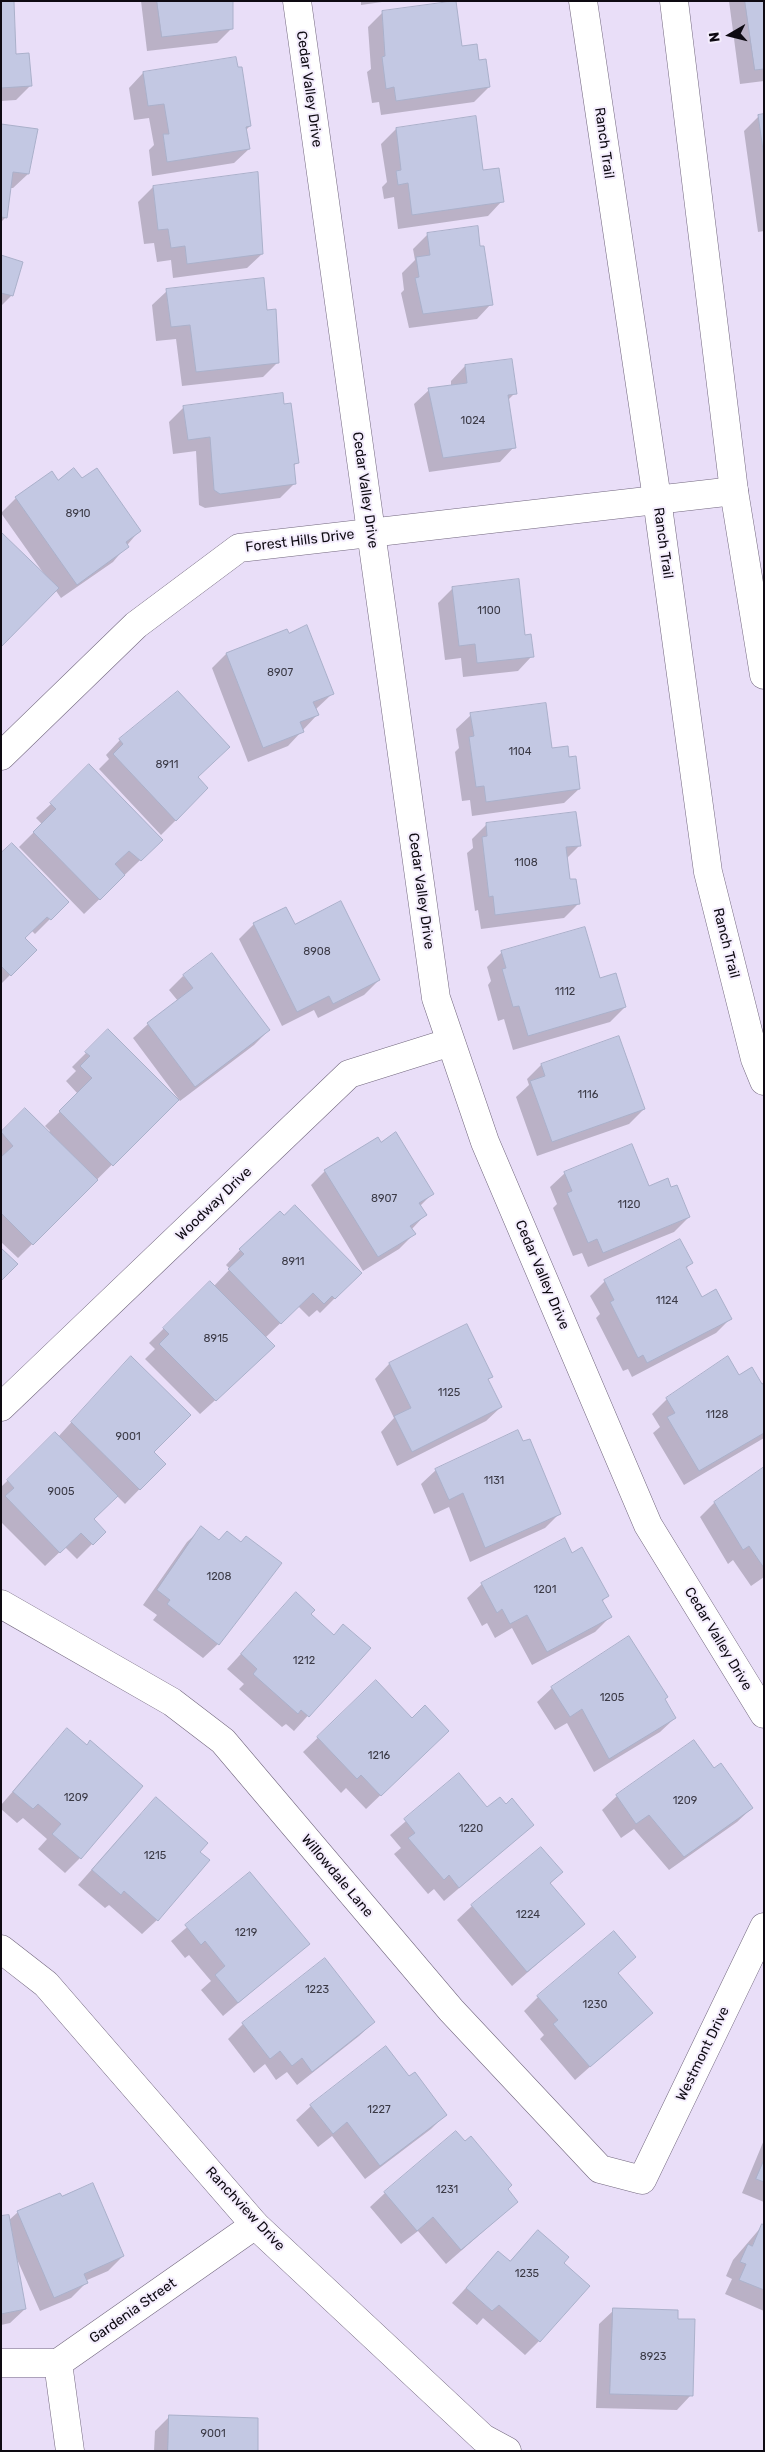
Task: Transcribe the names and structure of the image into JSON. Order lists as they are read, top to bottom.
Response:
{
  "streets": {
    "street": [
      "Cedar Valley Drive",
      "Ranch Trail",
      "Forest Hills Drive",
      "Woodway Drive",
      "Willowdale Lane",
      "Westmont Drive",
      "Ranchview Drive",
      "Gardenia Street"
    ]
  },
  "crossings": [
    ["Cedar Valley Drive", "Forest Hills Drive"],
    ["Cedar Valley Drive", "Woodway Drive"],
    ["Ranch Trail", "Forest Hills Drive"],
    ["Willowdale Lane", "Westmont Drive"],
    ["Ranchview Drive", "Gardenia Street"]
  ],
  "house_numbers": [
    "1024",
    "8910",
    "1100",
    "8907",
    "1104",
    "8911",
    "1108",
    "8908",
    "1112",
    "1116",
    "8907",
    "1120",
    "8911",
    "1124",
    "8915",
    "1125",
    "1128",
    "9001",
    "1131",
    "9005",
    "1208",
    "1201",
    "1212",
    "1205",
    "1216",
    "1209",
    "1209",
    "1220",
    "1215",
    "1224",
    "1219",
    "1223",
    "1230",
    "1227",
    "1231",
    "1235",
    "8923",
    "9001"
  ],
  "north": "left"
}
